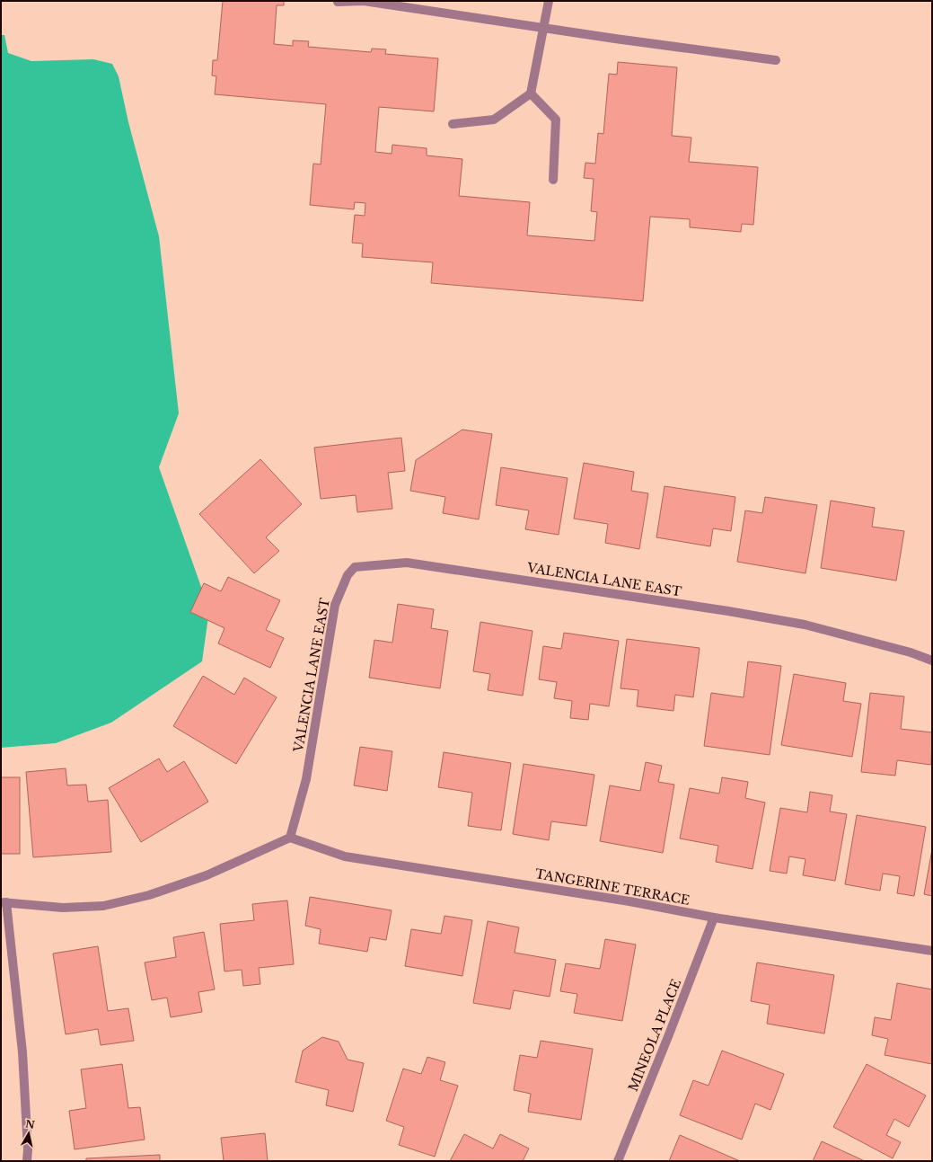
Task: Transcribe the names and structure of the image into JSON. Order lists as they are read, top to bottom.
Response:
{
  "streets": {
    "street": ["VALENCIA LANE EAST", "TANGERINE TERRACE", "MINEOLA PLACE"]
  },
  "crossings": [
    ["VALENCIA LANE EAST", "TANGERINE TERRACE"],
    ["TANGERINE TERRACE", "MINEOLA PLACE"]
  ],
  "north": "top"
}
